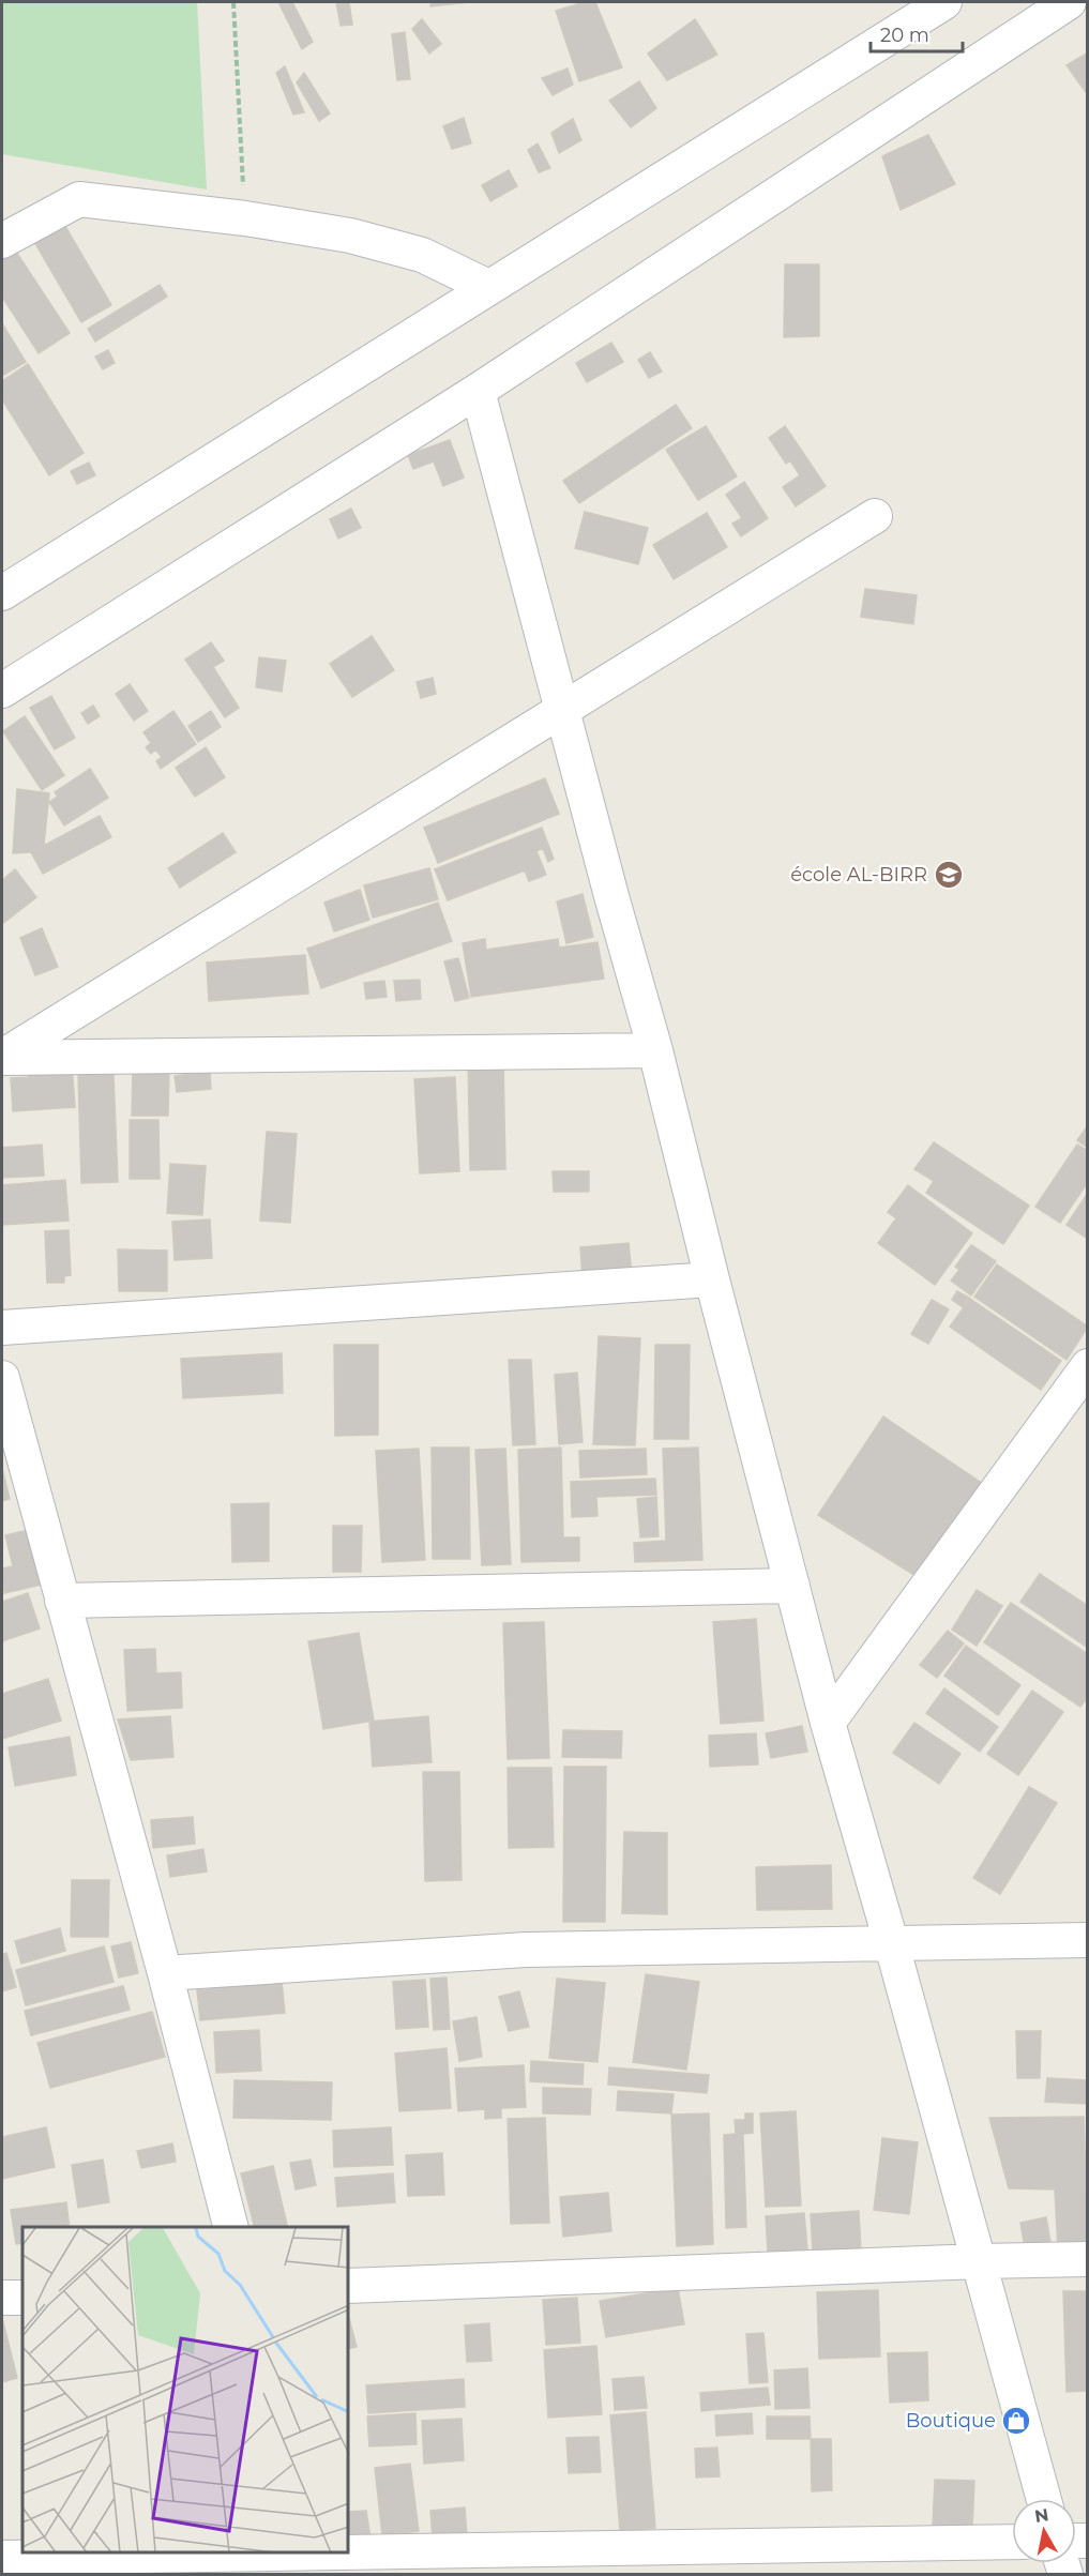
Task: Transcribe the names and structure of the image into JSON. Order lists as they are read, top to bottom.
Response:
{
  "places": {
    "school or university": ["école AL-BIRR"],
    "shop": ["Boutique"]
  },
  "scale_bar": "20 m",
  "north": "top"
}
